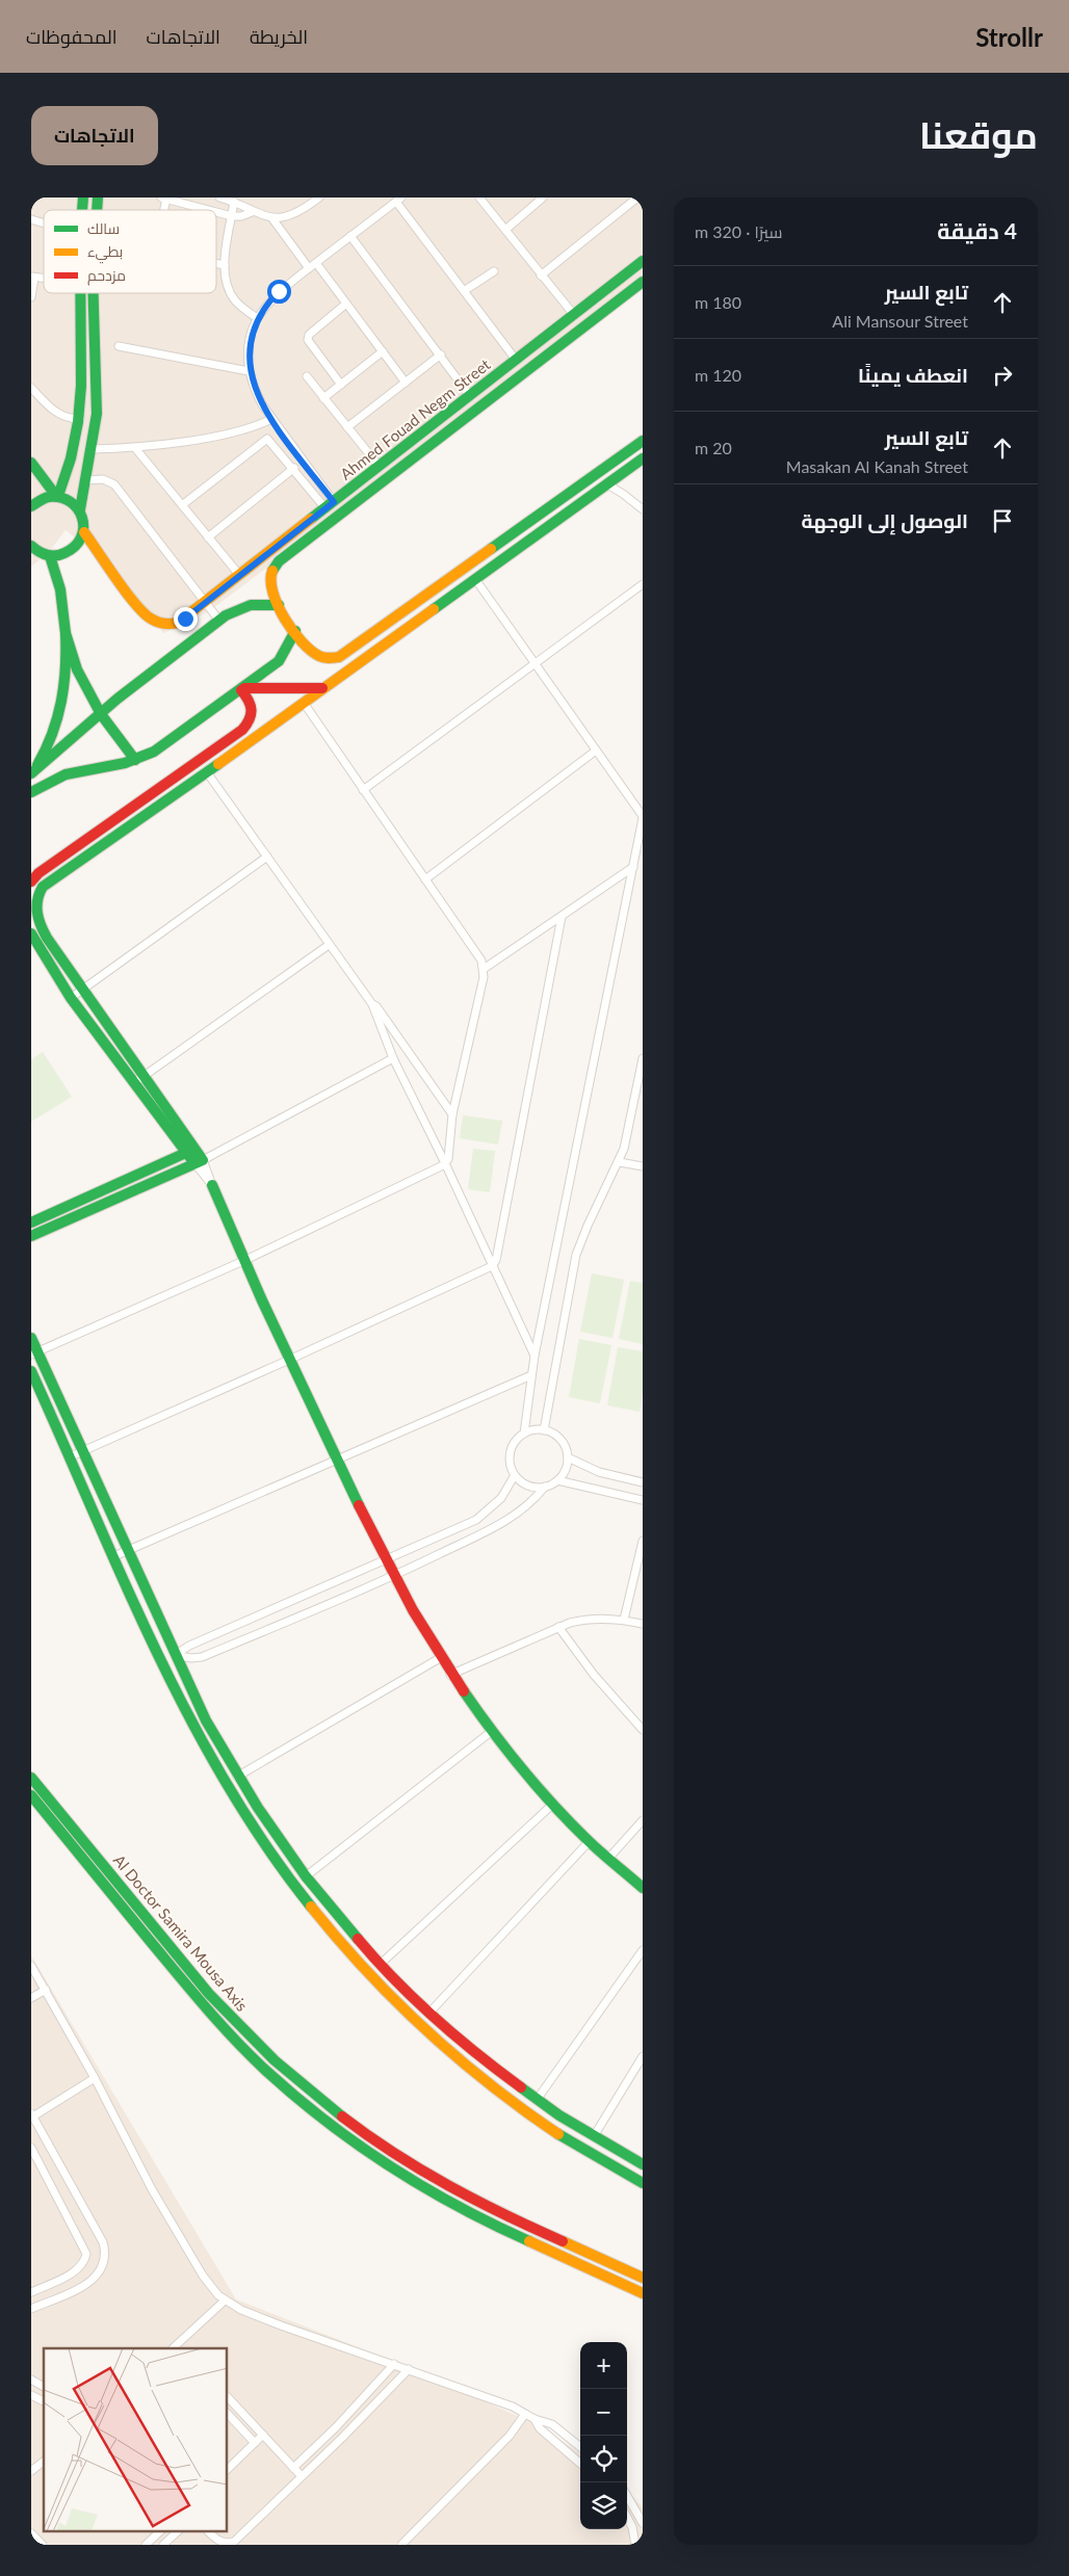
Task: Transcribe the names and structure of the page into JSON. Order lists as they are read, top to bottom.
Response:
{
  "streets": {
    "street": ["Ahmed Fouad Negm Street", "Al Doctor Samira Mousa Axis"]
  },
  "legend": ["سالك", "بطيء", "مزدحم"],
  "page": {
    "header": "Strollr",
    "nav": ["الخريطة", "الاتجاهات", "المحفوظات"],
    "title": "موقعنا",
    "buttons": "الاتجاهات",
    "heading": ["4 دقيقة", "سيرًا · 320 m"],
    "list": [
      ["تابع السير", "Ali Mansour Street", "180 m"],
      ["انعطف يمينًا", "120 m"],
      ["تابع السير", "Masakan Al Kanah Street", "20 m"],
      "الوصول إلى الوجهة"
    ],
    "map_buttons": ["+", "−"]
  }
}
